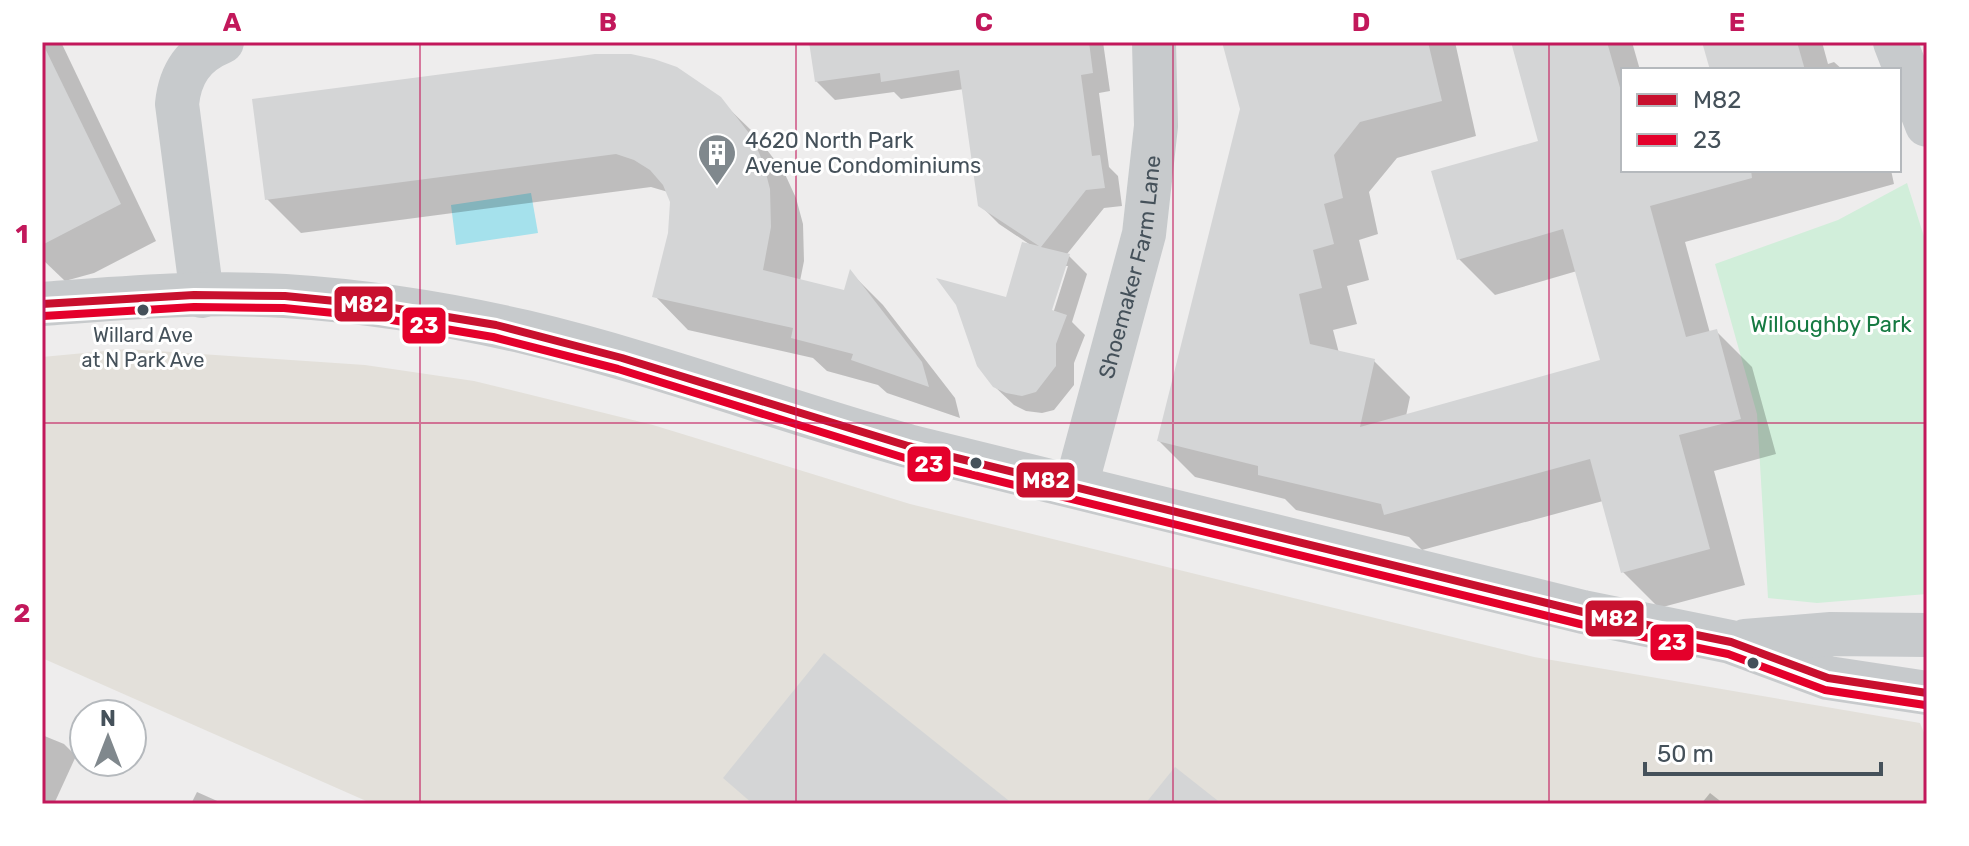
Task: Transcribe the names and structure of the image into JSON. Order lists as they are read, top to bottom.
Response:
{
  "streets": {
    "street": ["Shoemaker Farm Lane"]
  },
  "parks": ["Willoughby Park"],
  "places": {
    "building": ["4620 North Park Avenue Condominiums"],
    "other": ["Willard Ave at N Park Ave"]
  },
  "lines": ["transit line M82", "transit line 23"],
  "legend": ["M82", "23"],
  "scale_bar": "50 m",
  "north": "top",
  "grid": {
    "columns": [
      "A",
      "B",
      "C",
      "D",
      "E"
    ],
    "rows": ["1", "2"]
  }
}
